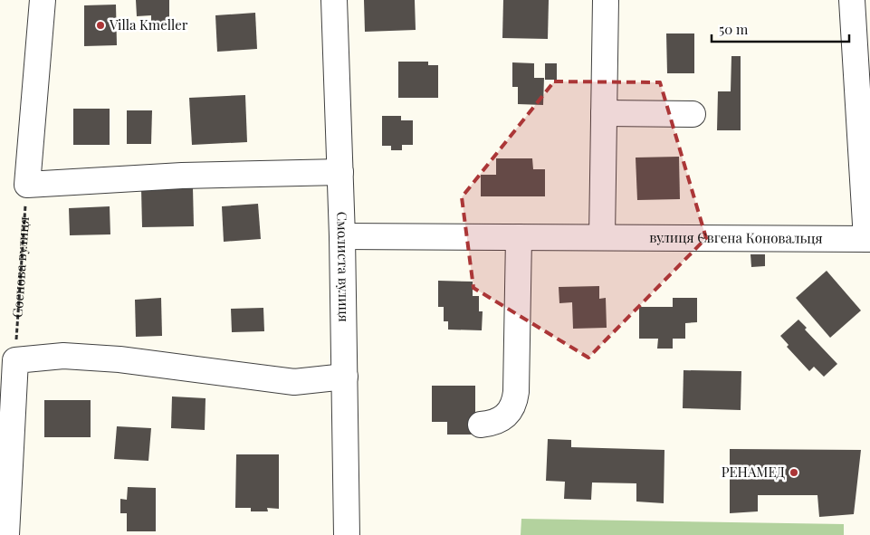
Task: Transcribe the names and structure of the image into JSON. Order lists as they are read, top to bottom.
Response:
{
  "streets": {
    "street": ["вулиця Євгена Коновальця", "Смолиста вулиця"],
    "path": ["Соснова вулиця"]
  },
  "crossings": [
    ["вулиця Євгена Коновальця", "Смолиста вулиця"]
  ],
  "places": ["Villa Kmeller", "РЕНАМЕД"],
  "scale_bar": "50 m"
}
